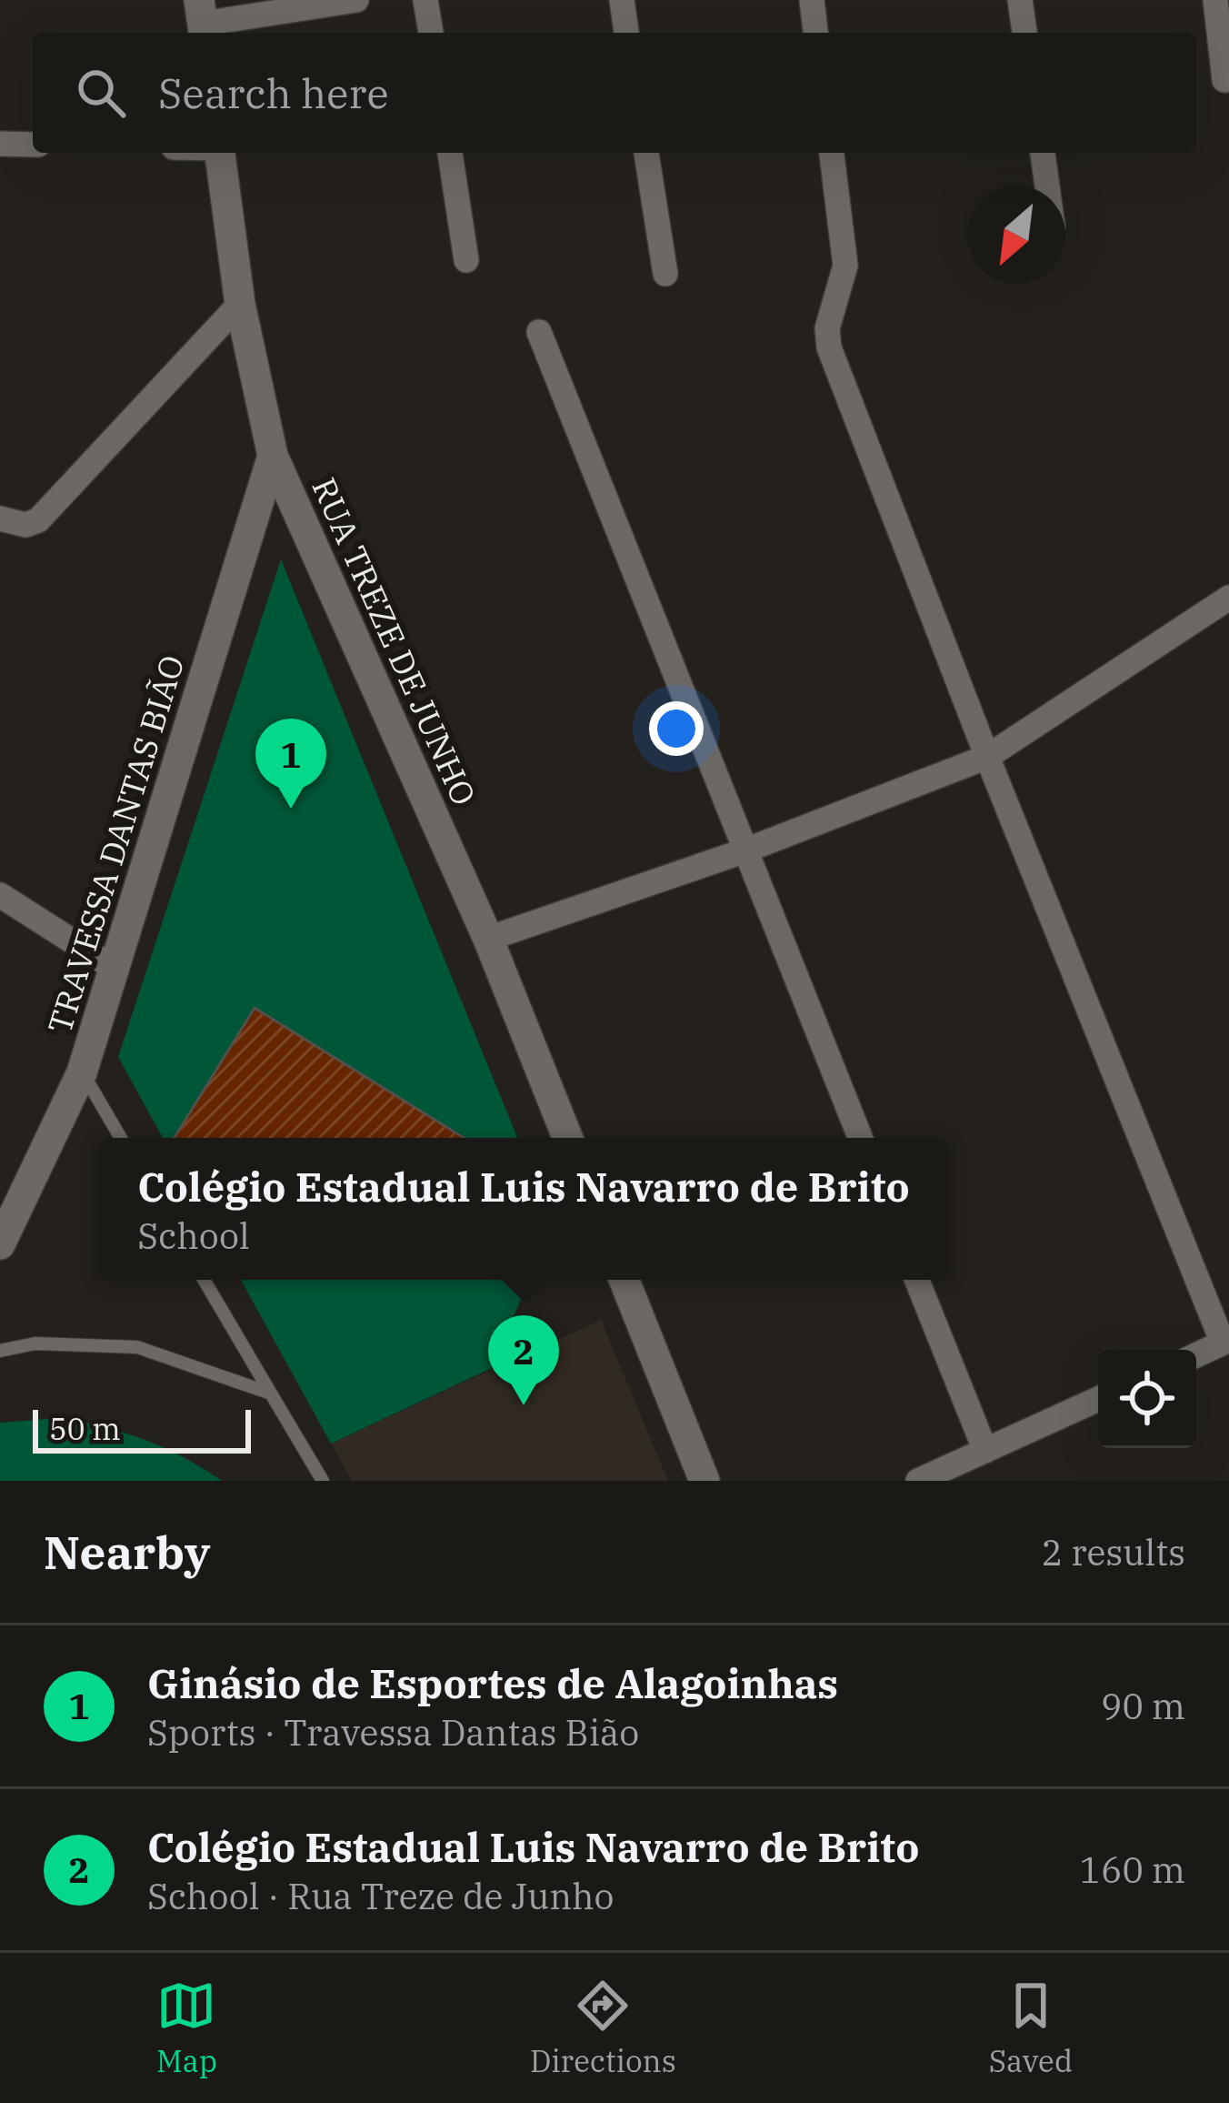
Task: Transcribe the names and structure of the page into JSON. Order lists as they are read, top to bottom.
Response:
{
  "streets": {
    "street": ["RUA TREZE DE JUNHO", "TRAVESSA DANTAS BIÃO"]
  },
  "crossings": [
    ["RUA TREZE DE JUNHO", "TRAVESSA DANTAS BIÃO"]
  ],
  "scale_bar": "50 m",
  "north": "bottom left",
  "page": {
    "search": "Search here",
    "pins": ["1", "2"],
    "popup": ["Colégio Estadual Luis Navarro de Brito", "School"],
    "scale": "50 m",
    "heading": ["Nearby", "2 results"],
    "list": [
      {
        "mark": "1",
        "name": "Ginásio de Esportes de Alagoinhas",
        "note": "Sports · Travessa Dantas Bião",
        "value": "90 m"
      },
      {
        "mark": "2",
        "name": "Colégio Estadual Luis Navarro de Brito",
        "note": "School · Rua Treze de Junho",
        "value": "160 m"
      }
    ],
    "nav": ["Map", "Directions", "Saved"]
  }
}
